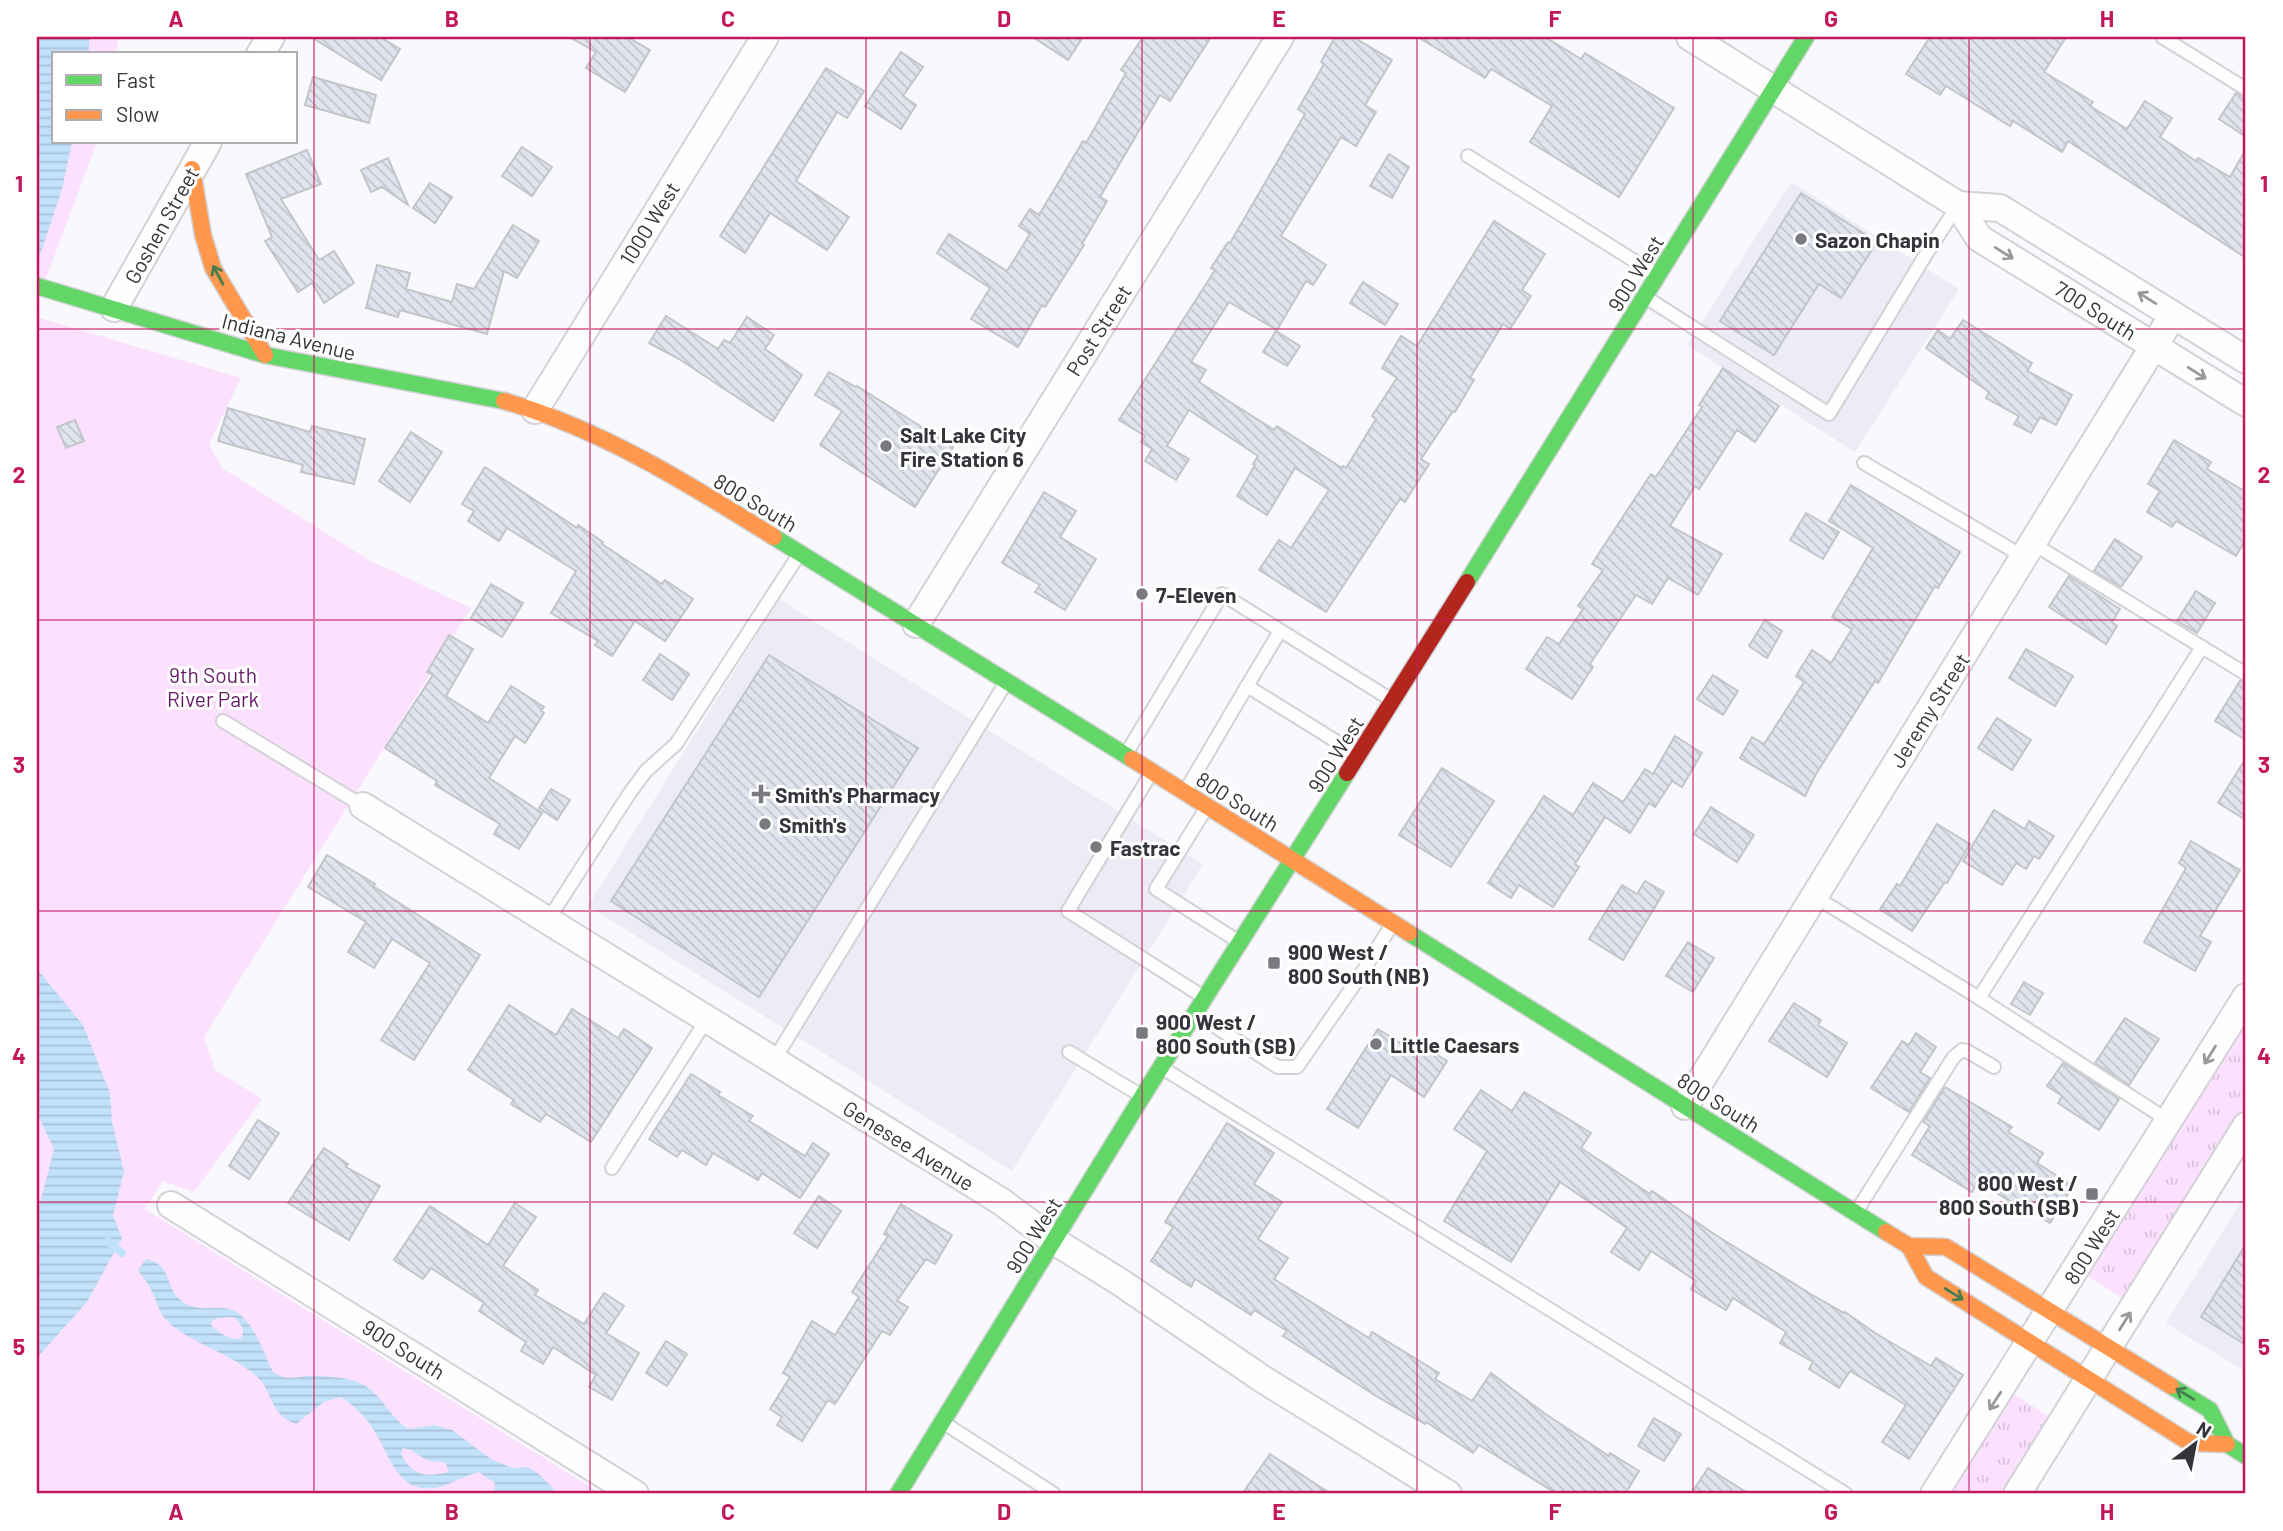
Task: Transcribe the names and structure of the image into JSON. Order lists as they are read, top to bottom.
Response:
{
  "streets": {
    "street": [
      "1000 West",
      "Goshen Street",
      "900 West",
      "700 South",
      "Post Street",
      "Indiana Avenue",
      "800 South",
      "Jeremy Street",
      "Genesee Avenue",
      "800 West",
      "900 South"
    ]
  },
  "crossings": [
    ["1000 West", "Indiana Avenue"],
    ["1000 West", "800 South"],
    ["Goshen Street", "Indiana Avenue"],
    ["900 West", "700 South"],
    ["900 West", "800 South"],
    ["900 West", "Genesee Avenue"],
    ["700 South", "Jeremy Street"],
    ["Post Street", "800 South"],
    ["Indiana Avenue", "800 South"],
    ["800 South", "Jeremy Street"],
    ["800 South", "800 West"]
  ],
  "parks": ["9th South River Park"],
  "places": {
    "other": [
      "Sazon Chapin",
      "Salt Lake City Fire Station 6",
      "7-Eleven",
      "Smith's",
      "Fastrac",
      "Little Caesars"
    ],
    "health": ["Smith's Pharmacy"],
    "transit": ["900 West / 800 South (NB)", "900 West / 800 South (SB)", "800 West / 800 South (SB)"]
  },
  "legend": ["Fast", "Slow"],
  "north": "top right",
  "grid": {
    "columns": [
      "A",
      "B",
      "C",
      "D",
      "E",
      "F",
      "G",
      "H"
    ],
    "rows": [
      "1",
      "2",
      "3",
      "4",
      "5"
    ]
  }
}
